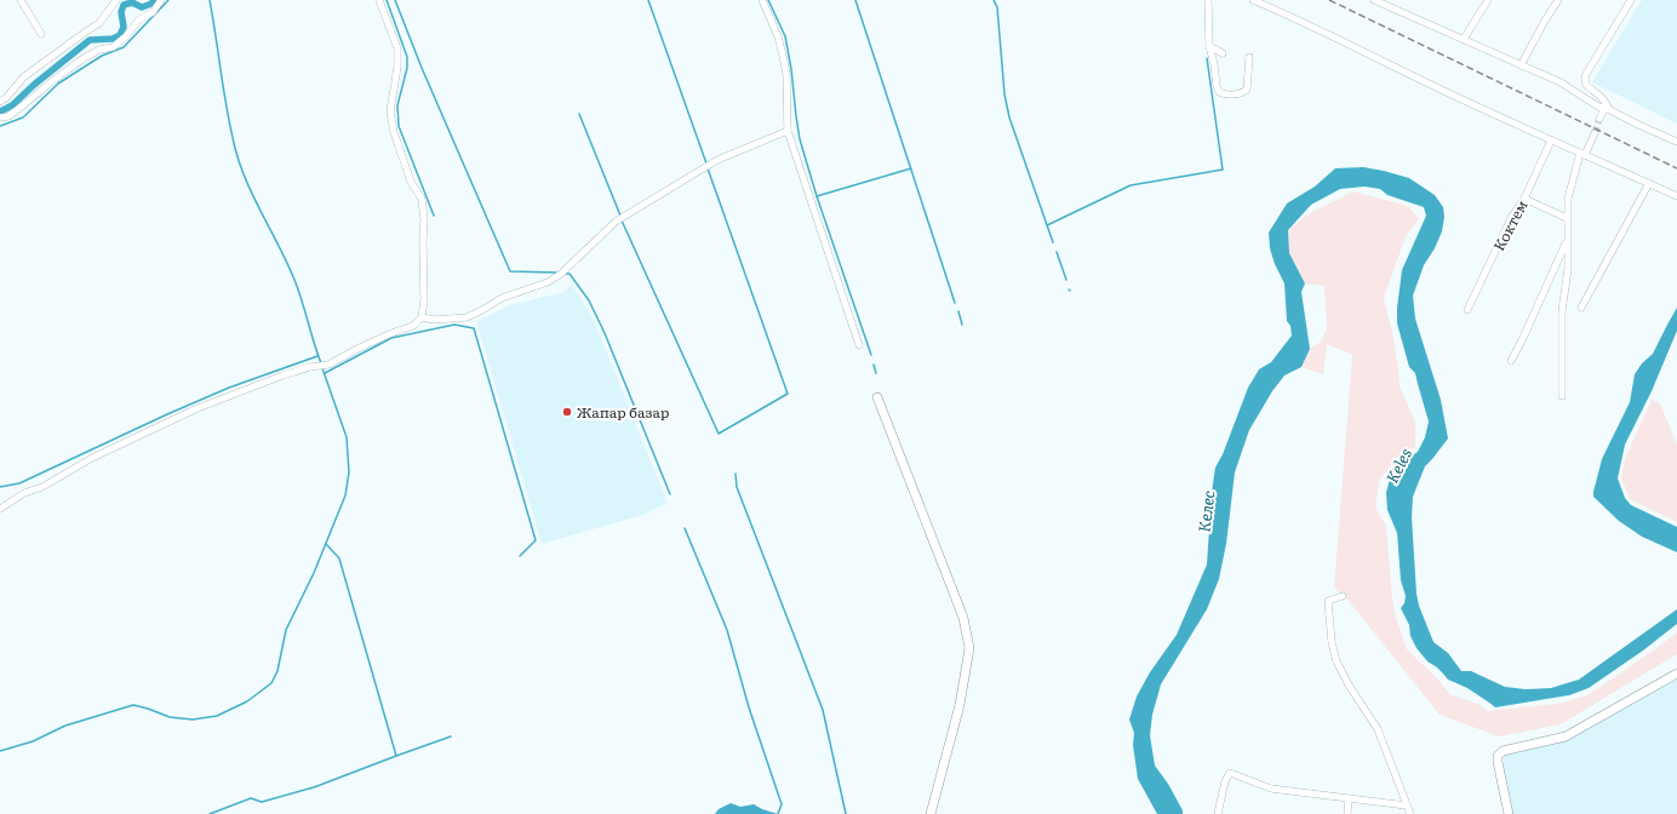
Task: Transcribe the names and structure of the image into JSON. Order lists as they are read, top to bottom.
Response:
{
  "streets": {
    "street": ["Коктем"]
  },
  "water": ["Keles", "Келес"],
  "places": ["Жапар базар"]
}
